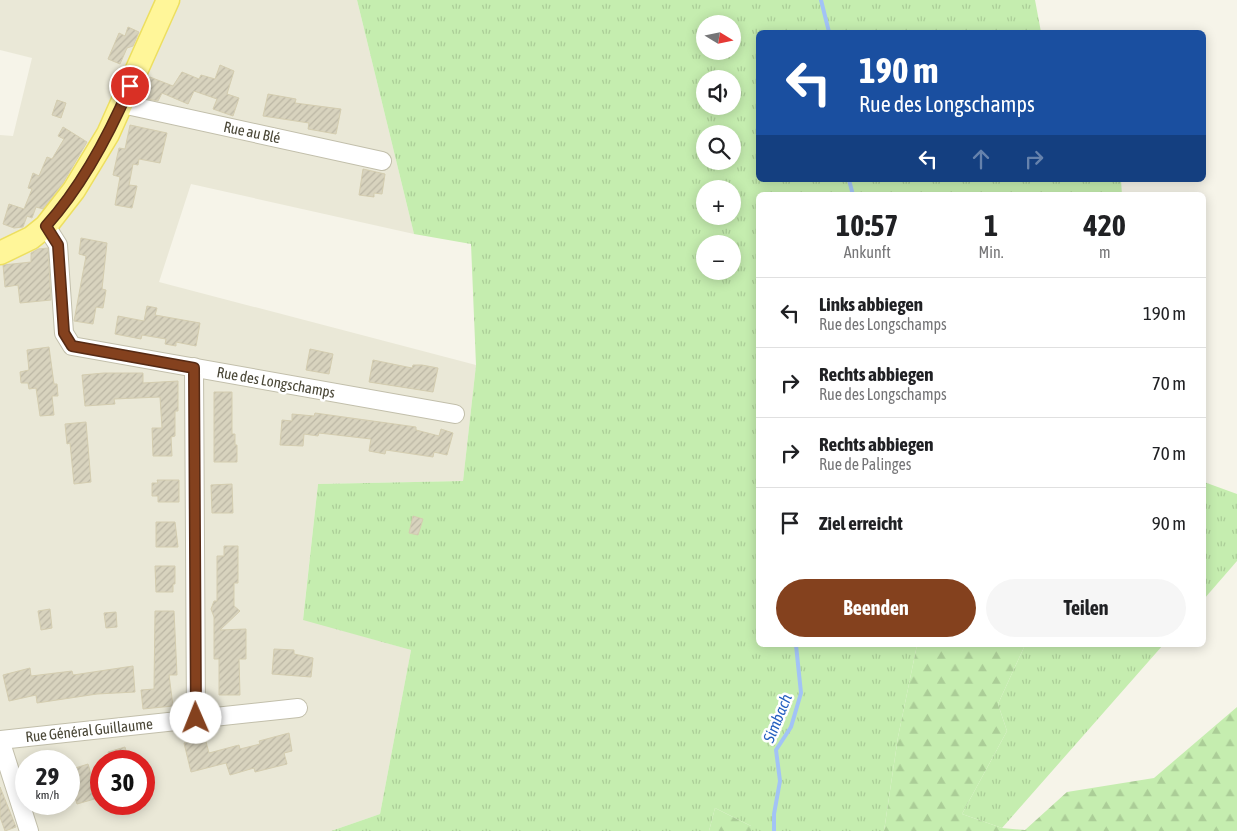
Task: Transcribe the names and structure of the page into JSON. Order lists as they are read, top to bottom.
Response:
{
  "streets": {
    "street": ["Rue au Blé", "Rue des Longschamps", "Rue Général Guillaume"]
  },
  "water": ["Simbach"],
  "north": "right",
  "page": {
    "map_buttons": ["+", "−"],
    "turn": ["190 m", "Rue des Longschamps"],
    "eta": [
      "10:57",
      "Ankunft",
      "1",
      "Min.",
      "420",
      "m"
    ],
    "list": [
      {
        "name": "Links abbiegen",
        "note": "Rue des Longschamps",
        "value": "190 m"
      },
      {
        "name": "Rechts abbiegen",
        "note": "Rue des Longschamps",
        "value": "70 m"
      },
      {
        "name": "Rechts abbiegen",
        "note": "Rue de Palinges",
        "value": "70 m"
      },
      {
        "name": "Ziel erreicht",
        "value": "90 m"
      }
    ],
    "buttons": ["Beenden", "Teilen"],
    "speed": "29 km/h",
    "limit": "30"
  }
}
